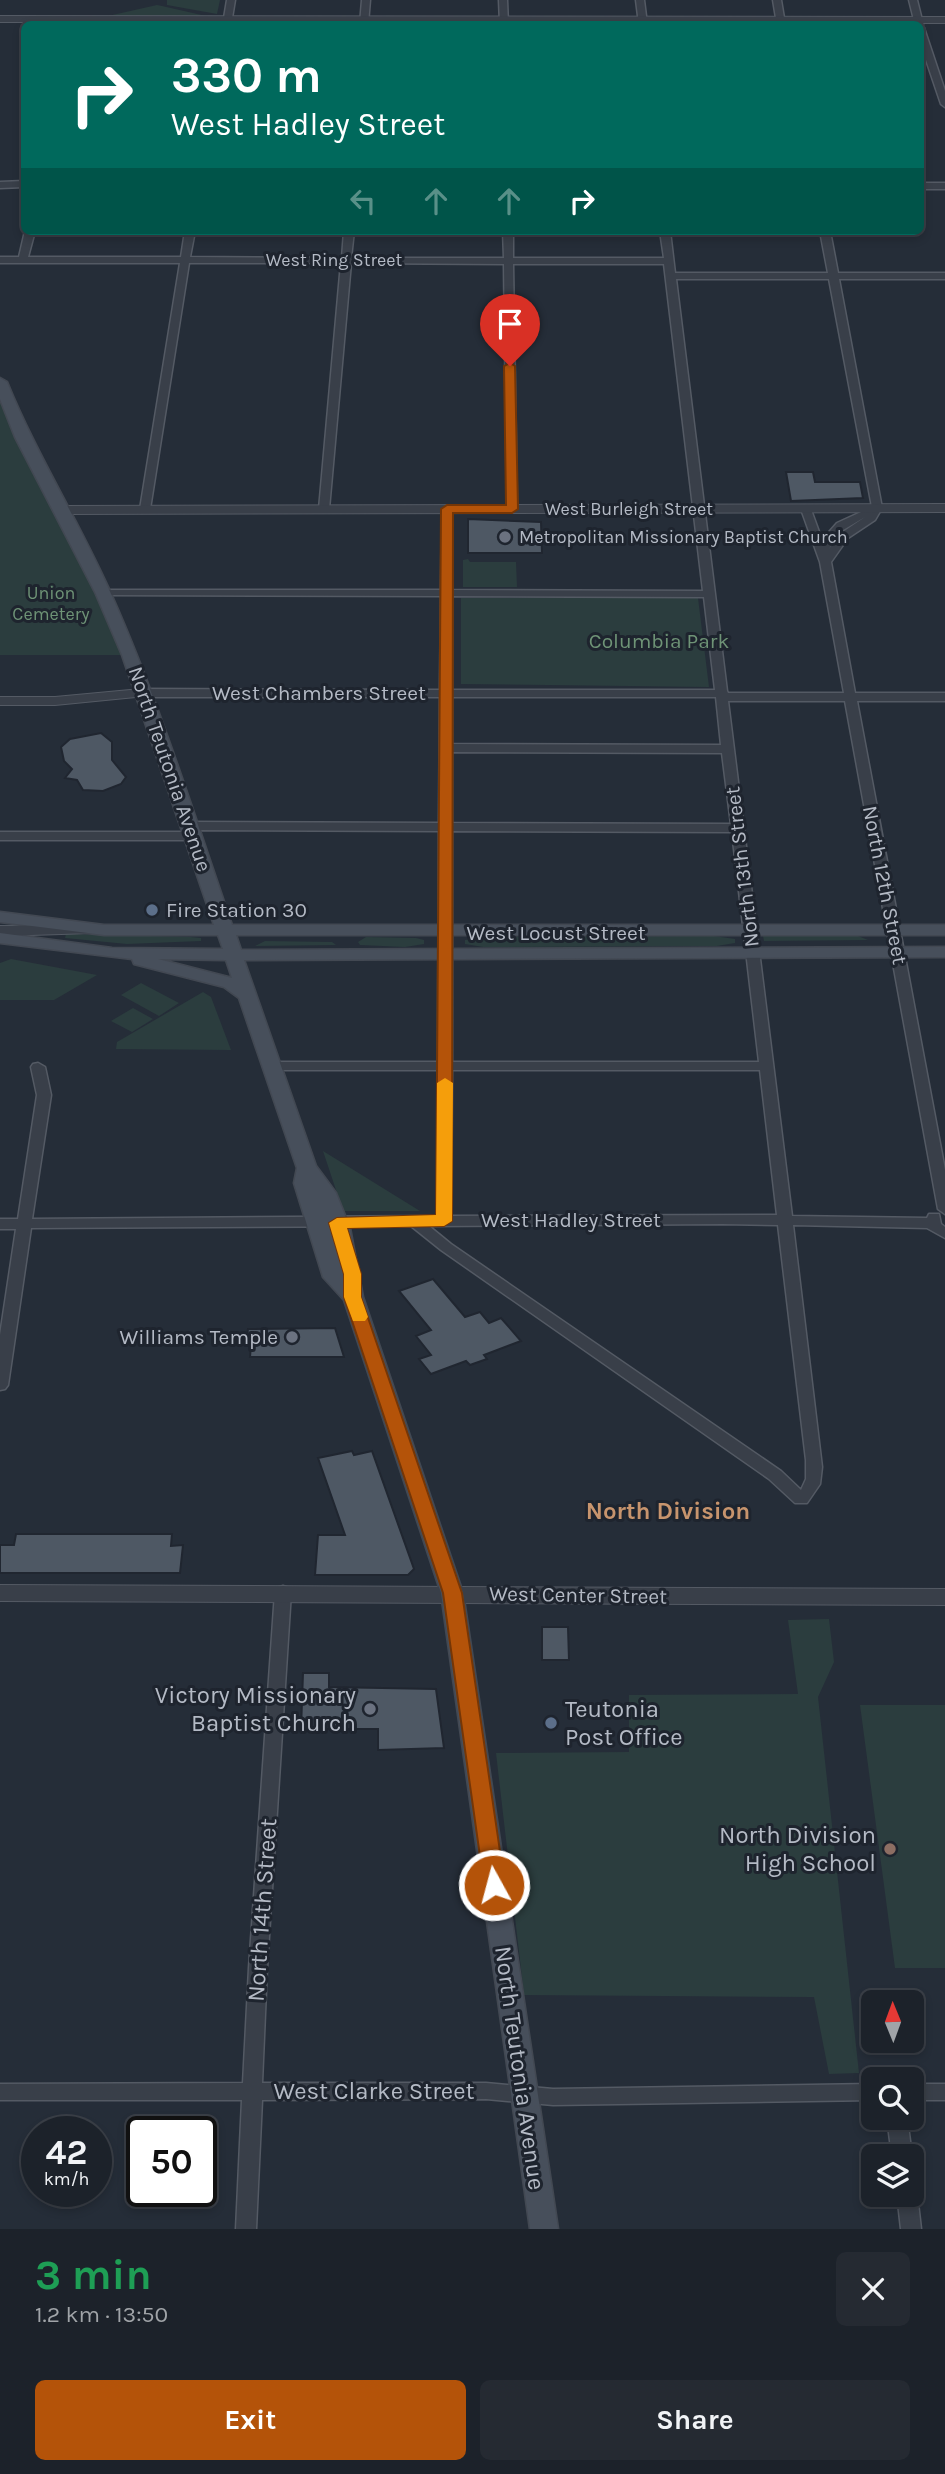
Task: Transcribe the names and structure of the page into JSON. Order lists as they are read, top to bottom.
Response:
{
  "streets": {
    "main road": ["North Teutonia Avenue", "West Locust Street"],
    "street": [
      "West Ring Street",
      "West Burleigh Street",
      "West Chambers Street",
      "North 13th Street",
      "North 12th Street",
      "West Hadley Street",
      "West Center Street",
      "North 14th Street",
      "West Clarke Street"
    ]
  },
  "crossings": [
    ["West Ring Street", "North 13th Street"],
    ["West Burleigh Street", "North Teutonia Avenue"],
    ["West Burleigh Street", "North 13th Street"],
    ["West Burleigh Street", "North 12th Street"],
    ["West Chambers Street", "North Teutonia Avenue"],
    ["West Chambers Street", "North 13th Street"],
    ["West Chambers Street", "North 12th Street"],
    ["North Teutonia Avenue", "West Locust Street"],
    ["North Teutonia Avenue", "West Hadley Street"],
    ["North Teutonia Avenue", "West Center Street"],
    ["North Teutonia Avenue", "West Clarke Street"],
    ["North 13th Street", "West Locust Street"],
    ["North 13th Street", "West Hadley Street"],
    ["North 12th Street", "West Locust Street"],
    ["West Center Street", "North 14th Street"],
    ["North 14th Street", "West Clarke Street"]
  ],
  "districts": ["North Division"],
  "parks": ["Union Cemetery", "Columbia Park"],
  "places": [
    "Metropolitan Missionary Baptist Church",
    "Fire Station 30",
    "Williams Temple",
    "Victory Missionary Baptist Church",
    "Teutonia Post Office",
    "North Division High School"
  ],
  "north": "top",
  "page": {
    "turn": ["330 m", "West Hadley Street"],
    "speed": "42 km/h",
    "limit": "50",
    "heading": ["3 min", "1.2 km · 13:50"],
    "buttons": ["Exit", "Share"]
  }
}
